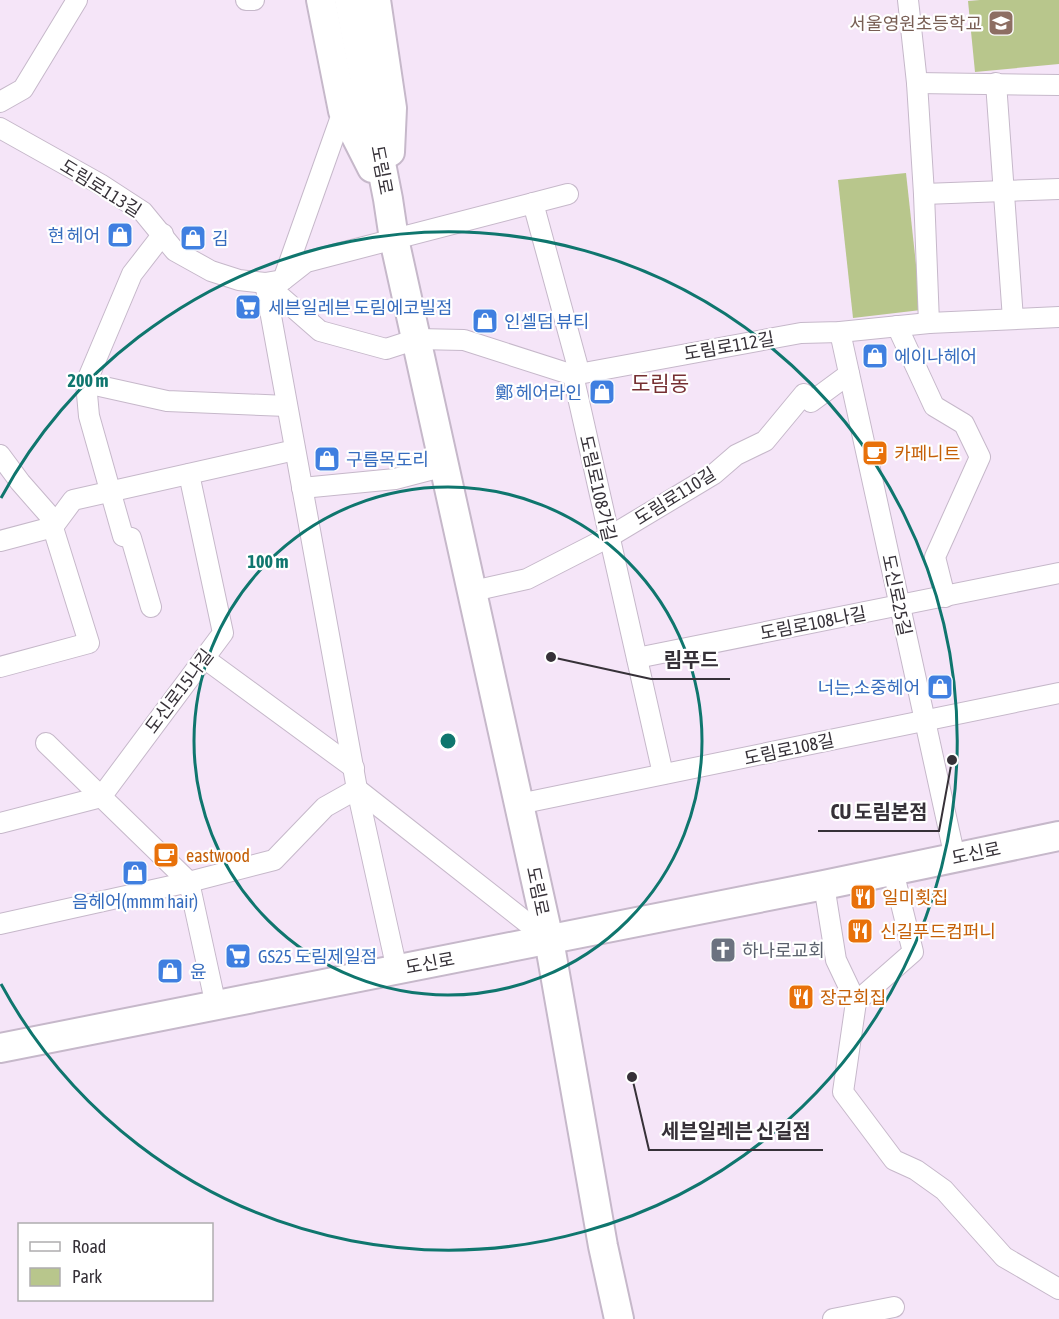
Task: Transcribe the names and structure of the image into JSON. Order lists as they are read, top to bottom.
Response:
{
  "streets": {
    "main road": ["도림로", "도신로"],
    "street": [
      "도림로113길",
      "도림로112길",
      "도림로108가길",
      "도림로110길",
      "도신로25길",
      "도림로108나길",
      "도신로15나길",
      "도림로108길"
    ]
  },
  "crossings": [
    ["도림로", "도림로112길"],
    ["도림로", "도림로110길"],
    ["도림로", "도림로108길"],
    ["도림로", "도신로"],
    ["도림로112길", "도림로108가길"],
    ["도림로112길", "도신로25길"],
    ["도림로108가길", "도림로110길"],
    ["도림로108가길", "도림로108나길"],
    ["도림로108가길", "도림로108길"],
    ["도림로110길", "도신로25길"],
    ["도신로25길", "도림로108나길"],
    ["도신로25길", "도림로108길"],
    ["도신로25길", "도신로"]
  ],
  "districts": ["도림동"],
  "places": {
    "school or university": ["서울영원초등학교"],
    "shop": [
      "현 헤어",
      "김",
      "인셀덤 뷰티",
      "에이나헤어",
      "鄭 헤어라인",
      "구름목도리",
      "너는,소중헤어",
      "음헤어(mmm hair)",
      "윤"
    ],
    "supermarket": ["세븐일레븐 도림에코빌점", "GS25 도림제일점"],
    "cafe": ["카페니트", "eastwood"],
    "other": ["림푸드", "CU 도림본점", "세븐일레븐 신길점"],
    "restaurant": ["일미횟집", "신길푸드컴퍼니", "장군회집"],
    "church": ["하나로교회"]
  },
  "legend": ["Road", "Park"],
  "rings": ["200 m", "100 m"]
}
